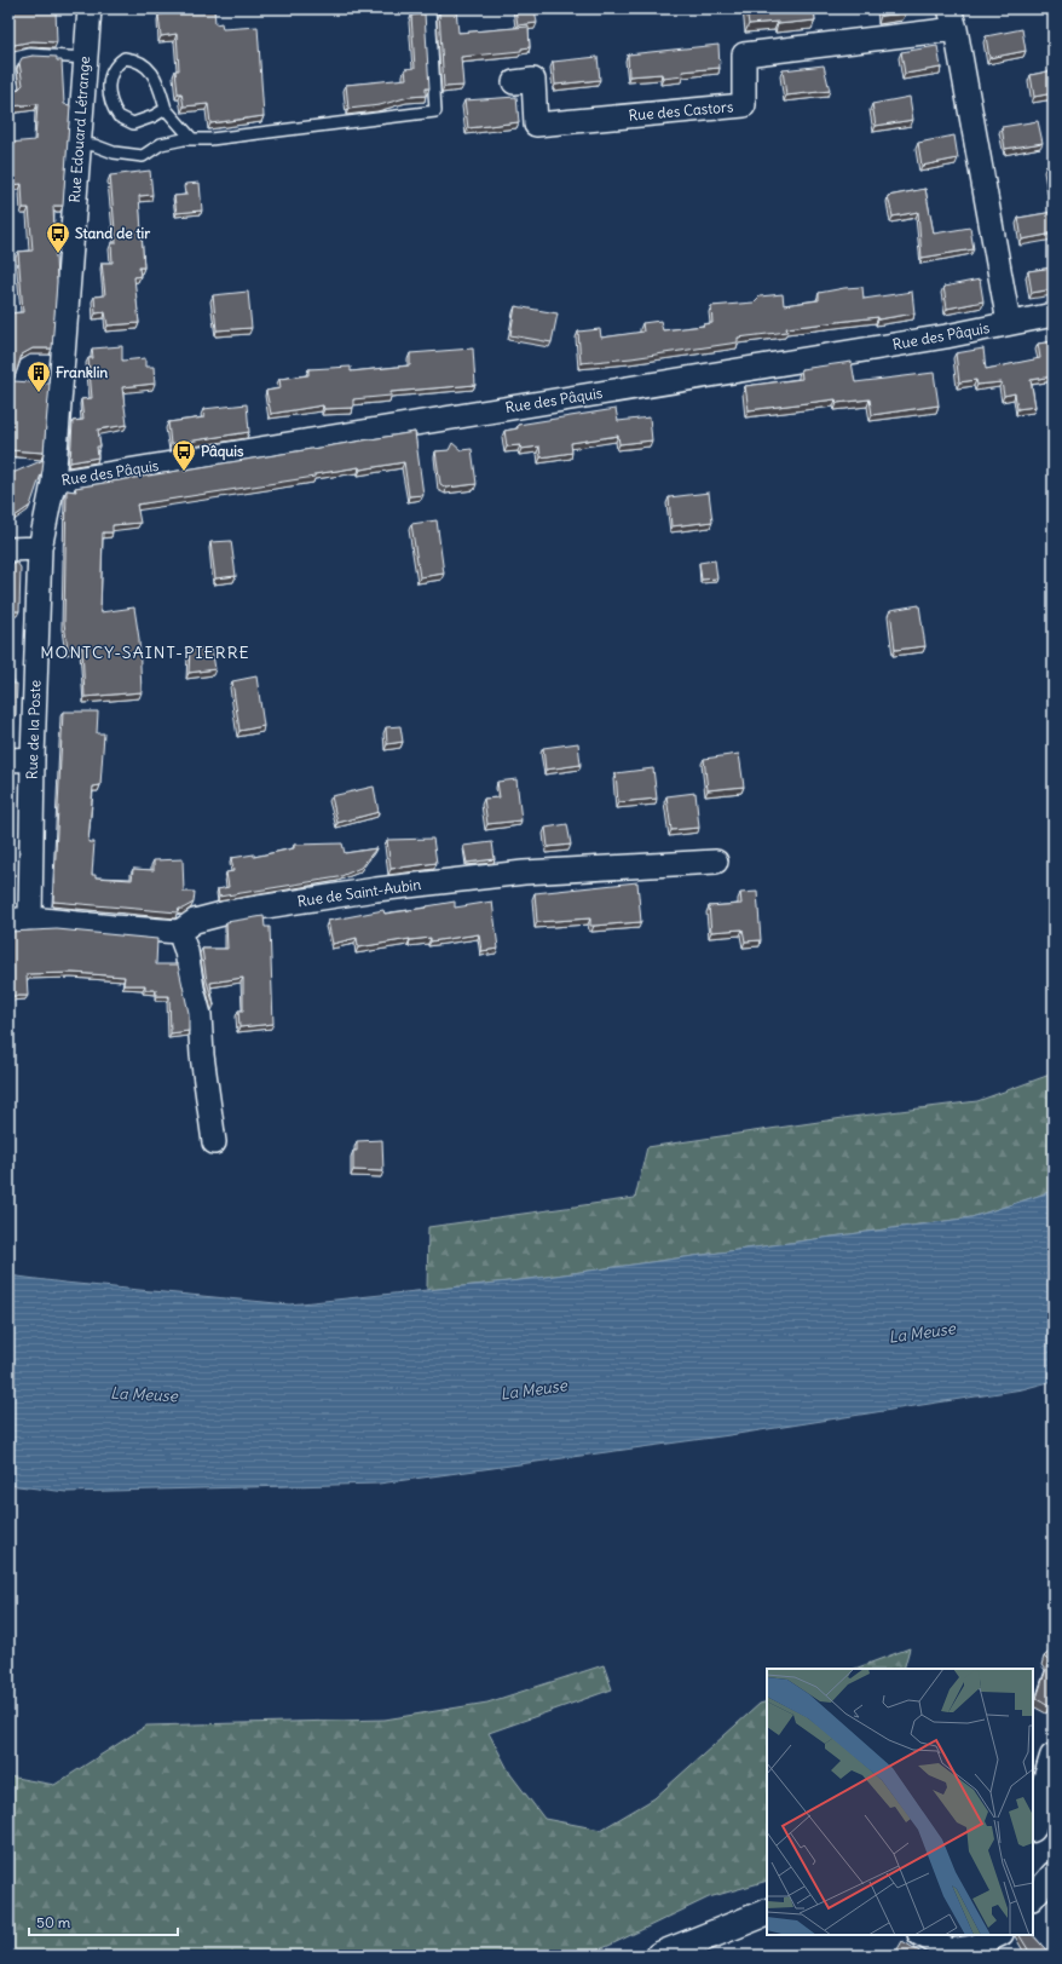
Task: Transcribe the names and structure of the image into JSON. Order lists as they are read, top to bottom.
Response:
{
  "streets": {
    "street": [
      "Rue des Castors",
      "Rue Edouard Létrange",
      "Rue des Pâquis",
      "Rue de la Poste",
      "Rue de Saint-Aubin"
    ]
  },
  "crossings": [
    ["Rue des Castors", "Rue des Pâquis"],
    ["Rue Edouard Létrange", "Rue des Pâquis"],
    ["Rue Edouard Létrange", "Rue de la Poste"],
    ["Rue des Pâquis", "Rue de la Poste"]
  ],
  "districts": ["MONTCY-SAINT-PIERRE"],
  "water": ["La Meuse"],
  "places": {
    "bus stop": ["Stand de tir", "Pâquis"],
    "building": ["Franklin"]
  },
  "scale_bar": "50 m"
}
